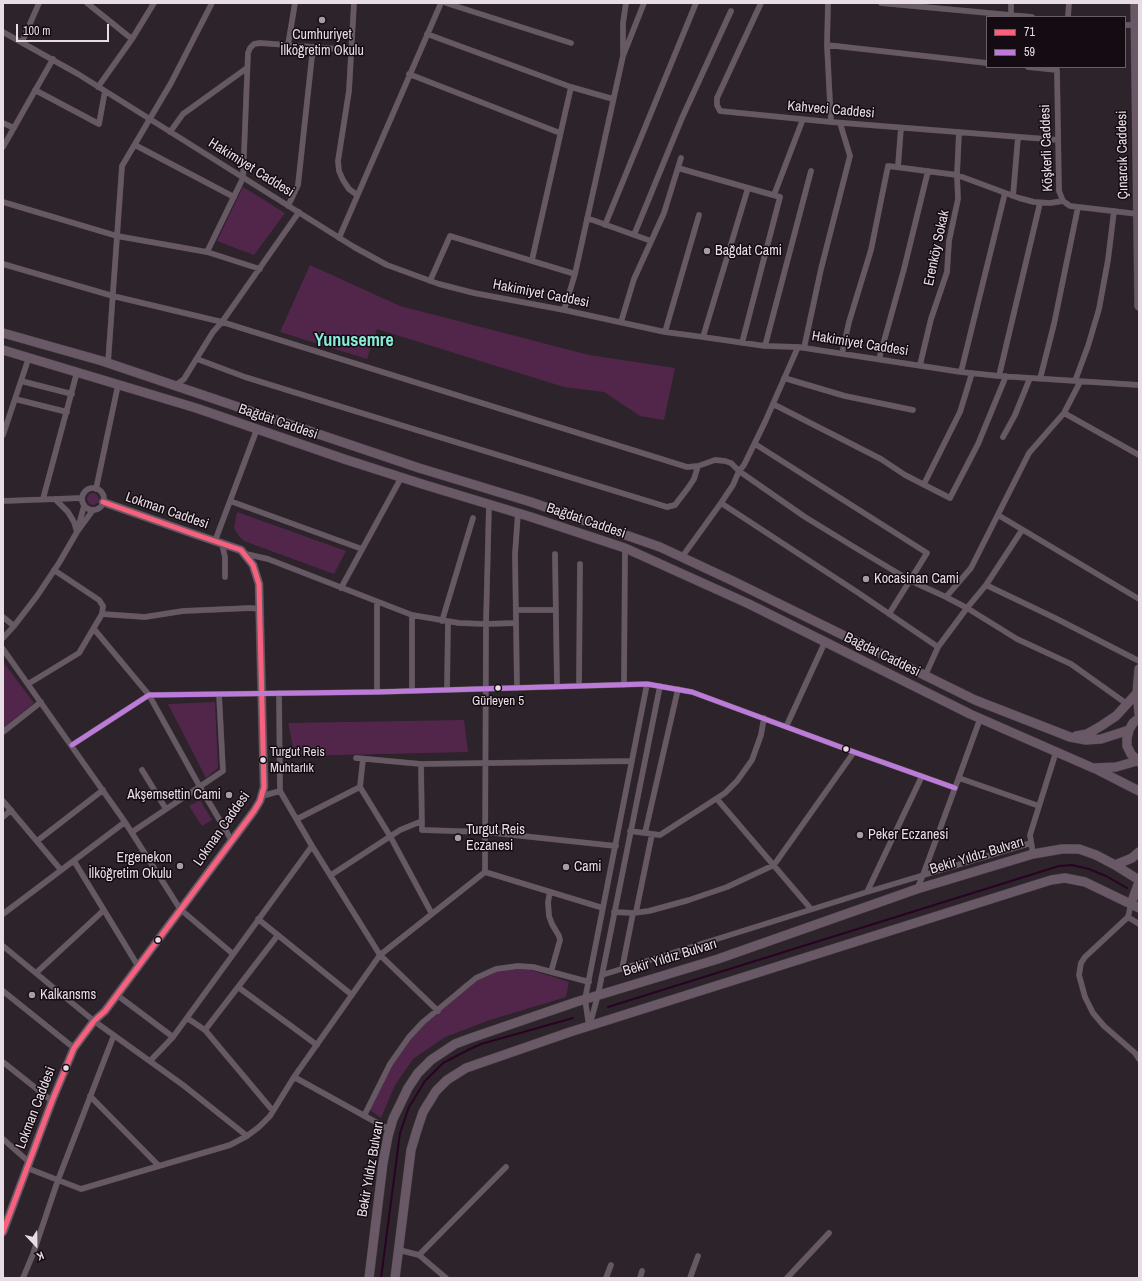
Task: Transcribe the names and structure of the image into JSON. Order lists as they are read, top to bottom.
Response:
{
  "streets": {
    "main road": ["Çınarcık Caddesi", "Bağdat Caddesi", "Bekir Yıldız Bulvarı"],
    "street": [
      "Kahveci Caddesi",
      "Köşkerli Caddesi",
      "Hakimiyet Caddesi",
      "Erenköy Sokak",
      "Lokman Caddesi"
    ]
  },
  "crossings": [
    ["Kahveci Caddesi", "Köşkerli Caddesi"],
    ["Kahveci Caddesi", "Erenköy Sokak"],
    ["Köşkerli Caddesi", "Çınarcık Caddesi"],
    ["Hakimiyet Caddesi", "Erenköy Sokak"]
  ],
  "districts": ["Yunusemre"],
  "places": [
    "Cumhuriyet İlköğretim Okulu",
    "Bağdat Cami",
    "Kocasinan Cami",
    "Gürleyen 5",
    "Turgut Reis Muhtarlık",
    "Akşemsettin Cami",
    "Peker Eczanesi",
    "Turgut Reis Eczanesi",
    "Ergenekon İlköğretim Okulu",
    "Cami",
    "Kalkansms"
  ],
  "lines": ["transit line 71", "transit line 59"],
  "legend": ["71", "59"],
  "scale_bar": "100 m",
  "north": "bottom"
}
